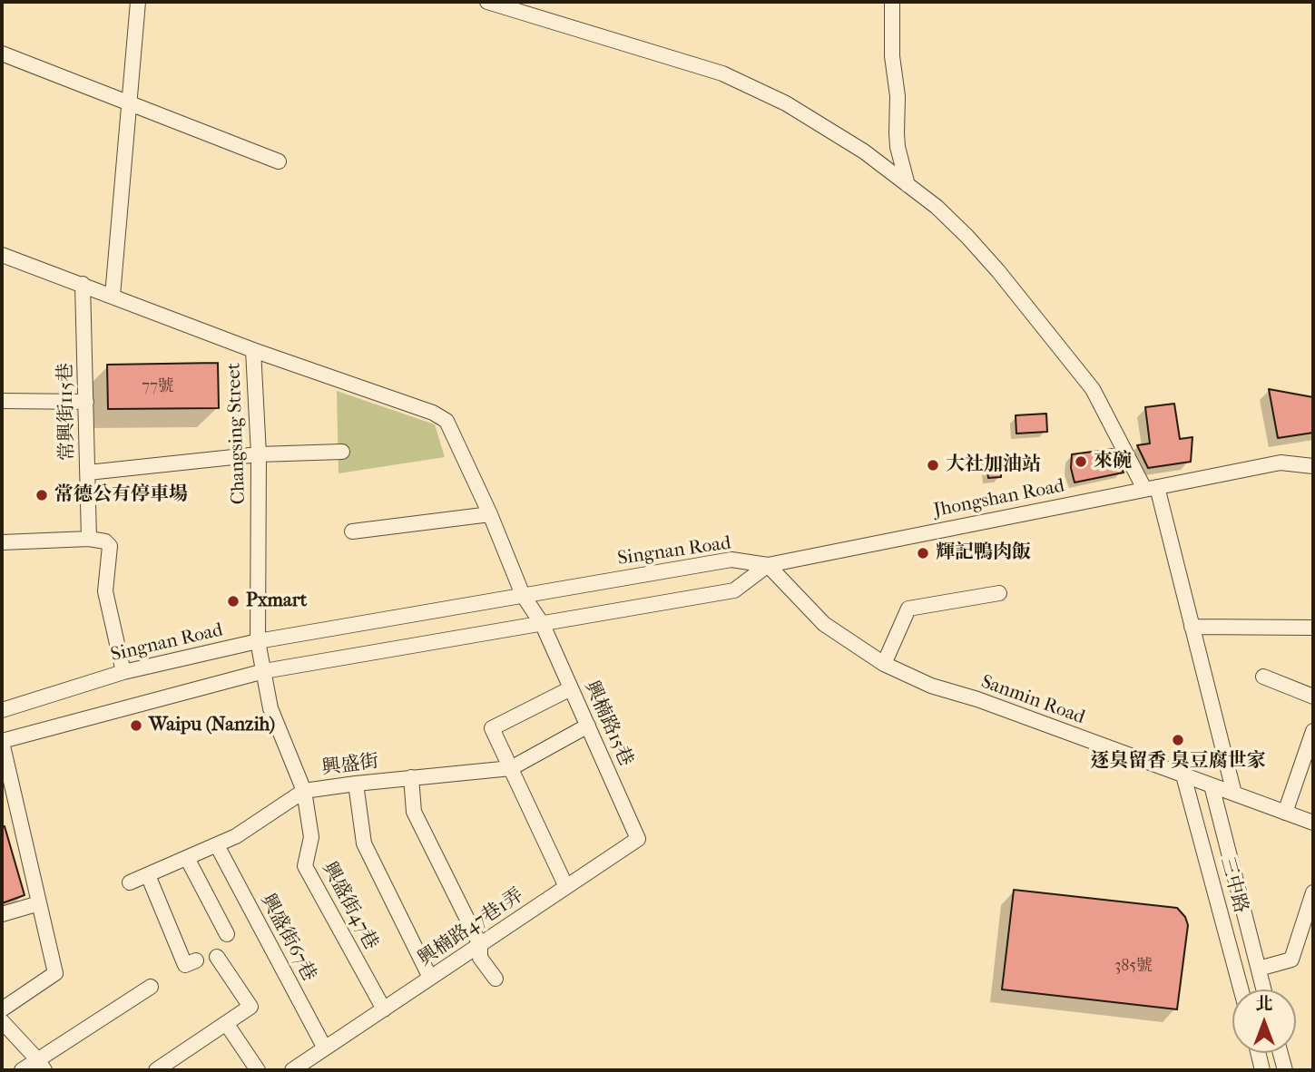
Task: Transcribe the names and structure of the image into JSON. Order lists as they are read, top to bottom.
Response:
{
  "streets": {
    "street": [
      "常興街115巷",
      "Changsing Street",
      "Jhongshan Road",
      "Singnan Road",
      "Sanmin Road",
      "興楠路15巷",
      "興盛街",
      "三中路",
      "興盛街47巷",
      "興楠路47巷1弄",
      "興盛街67巷"
    ]
  },
  "crossings": [
    ["常興街115巷", "Changsing Street"],
    ["Changsing Street", "Singnan Road"],
    ["Changsing Street", "興楠路15巷"],
    ["Changsing Street", "興盛街47巷"],
    ["Jhongshan Road", "Singnan Road"],
    ["Jhongshan Road", "Sanmin Road"],
    ["Singnan Road", "Sanmin Road"],
    ["Singnan Road", "興楠路15巷"],
    ["Sanmin Road", "三中路"],
    ["興楠路15巷", "興盛街"],
    ["興楠路15巷", "興楠路47巷1弄"],
    ["興盛街", "興盛街47巷"],
    ["興盛街", "興盛街67巷"],
    ["興盛街47巷", "興楠路47巷1弄"],
    ["興楠路47巷1弄", "興盛街67巷"]
  ],
  "places": [
    "來碗",
    "大社加油站",
    "常德公有停車場",
    "輝記鴨肉飯",
    "Pxmart",
    "Waipu (Nanzih)",
    "逐臭留香 臭豆腐世家"
  ],
  "house_numbers": ["77號", "385號"],
  "north": "top"
}
